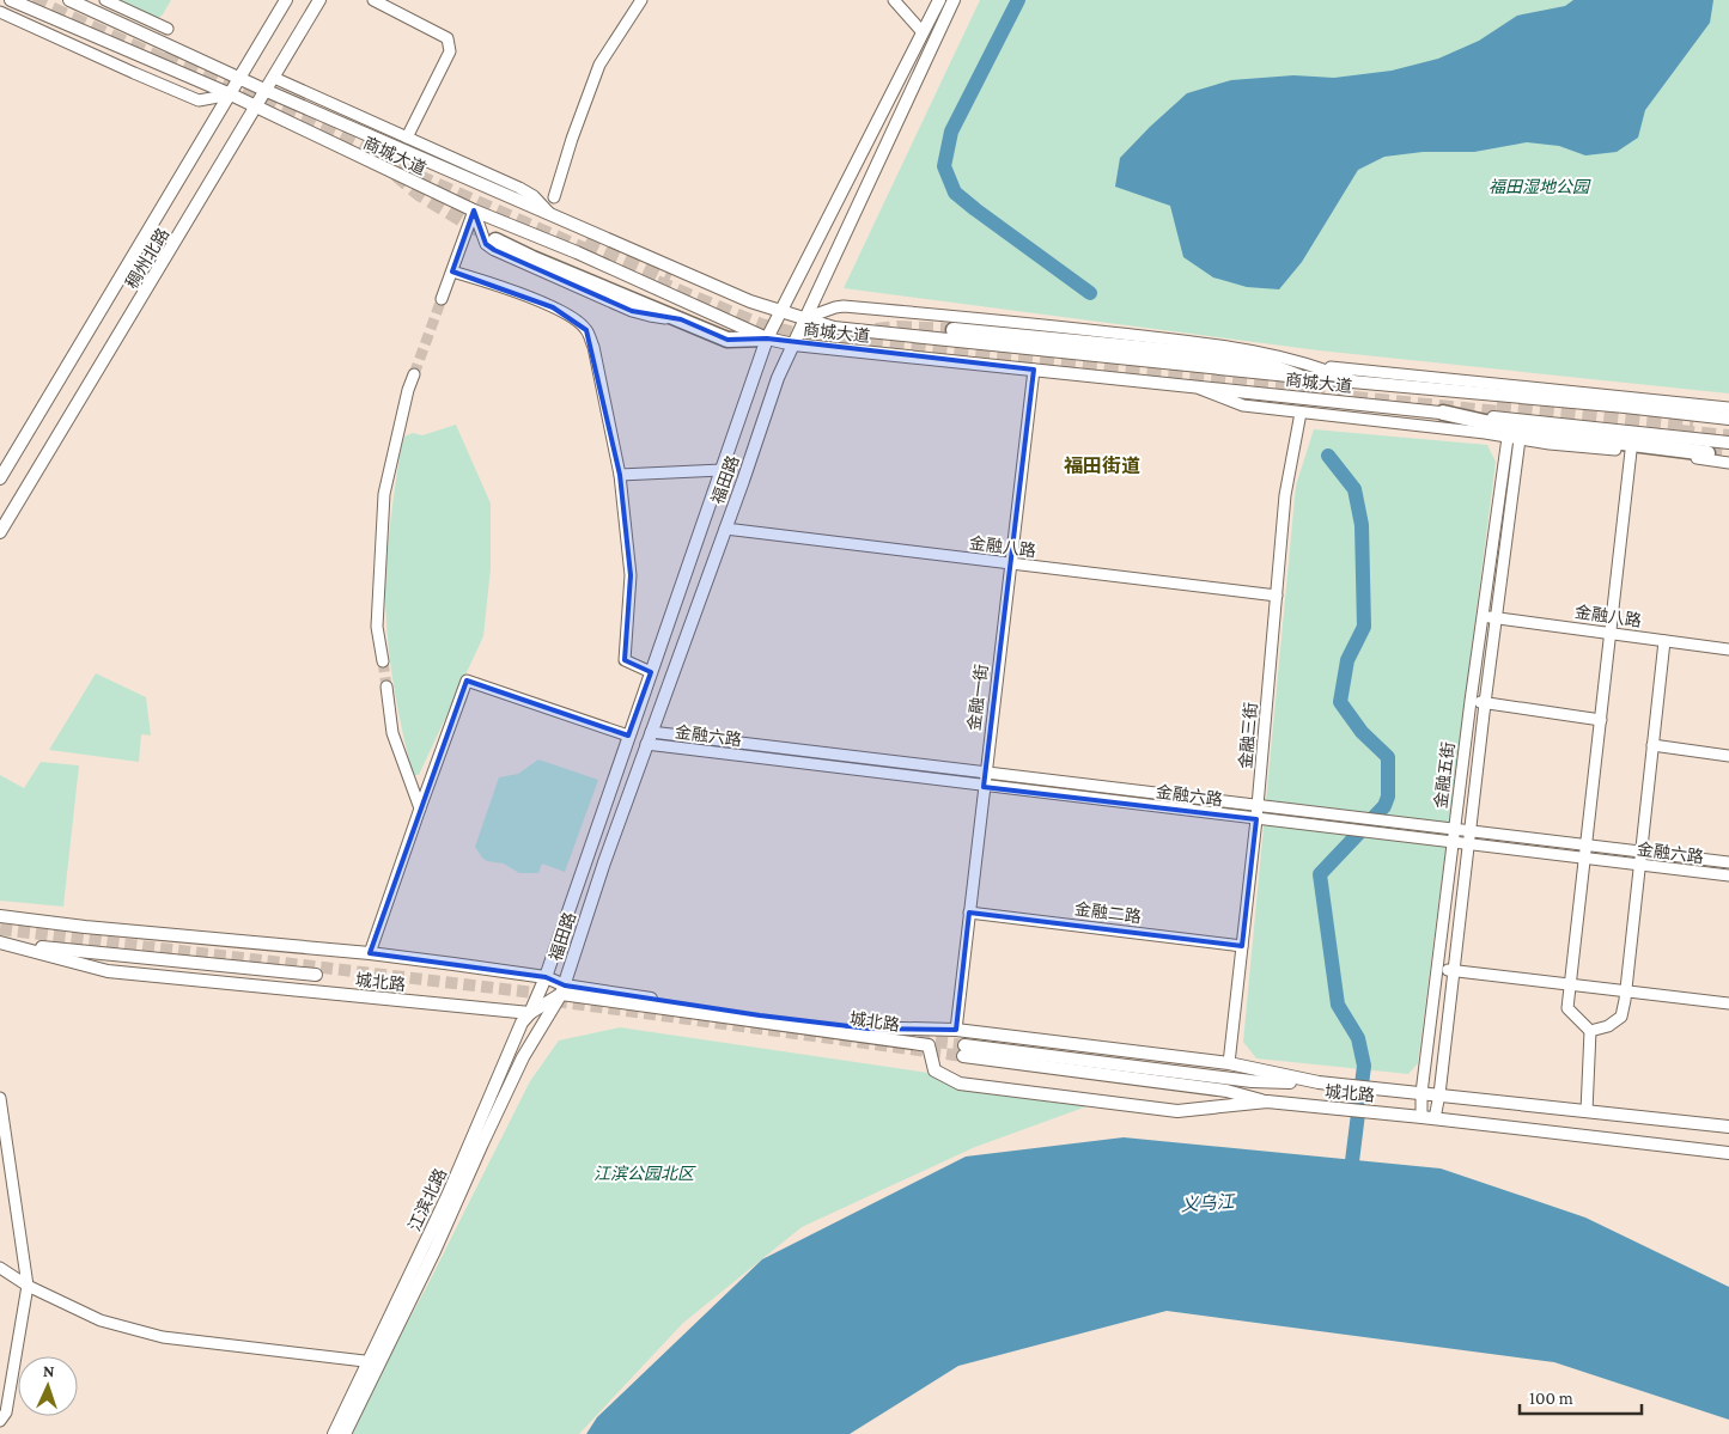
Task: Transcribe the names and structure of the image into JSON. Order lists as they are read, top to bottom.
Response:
{
  "streets": {
    "main road": [
      "商城大道",
      "稠州北路",
      "福田路",
      "城北路",
      "江滨北路"
    ],
    "street": [
      "金融八路",
      "金融一街",
      "金融六路",
      "金融三街",
      "金融五街",
      "金融二路"
    ]
  },
  "crossings": [
    ["商城大道", "稠州北路"],
    ["商城大道", "福田路"],
    ["商城大道", "金融一街"],
    ["福田路", "金融八路"],
    ["福田路", "金融六路"],
    ["福田路", "城北路"],
    ["福田路", "江滨北路"],
    ["金融八路", "金融一街"],
    ["金融八路", "金融三街"],
    ["金融八路", "金融五街"],
    ["金融一街", "金融六路"],
    ["金融一街", "金融二路"],
    ["金融一街", "城北路"],
    ["金融六路", "金融三街"],
    ["金融六路", "金融五街"],
    ["金融三街", "金融二路"],
    ["金融三街", "城北路"],
    ["金融五街", "城北路"],
    ["城北路", "江滨北路"]
  ],
  "districts": ["福田街道"],
  "water": ["义乌江"],
  "parks": ["福田湿地公园", "江滨公园北区"],
  "scale_bar": "100 m",
  "north": "top"
}
